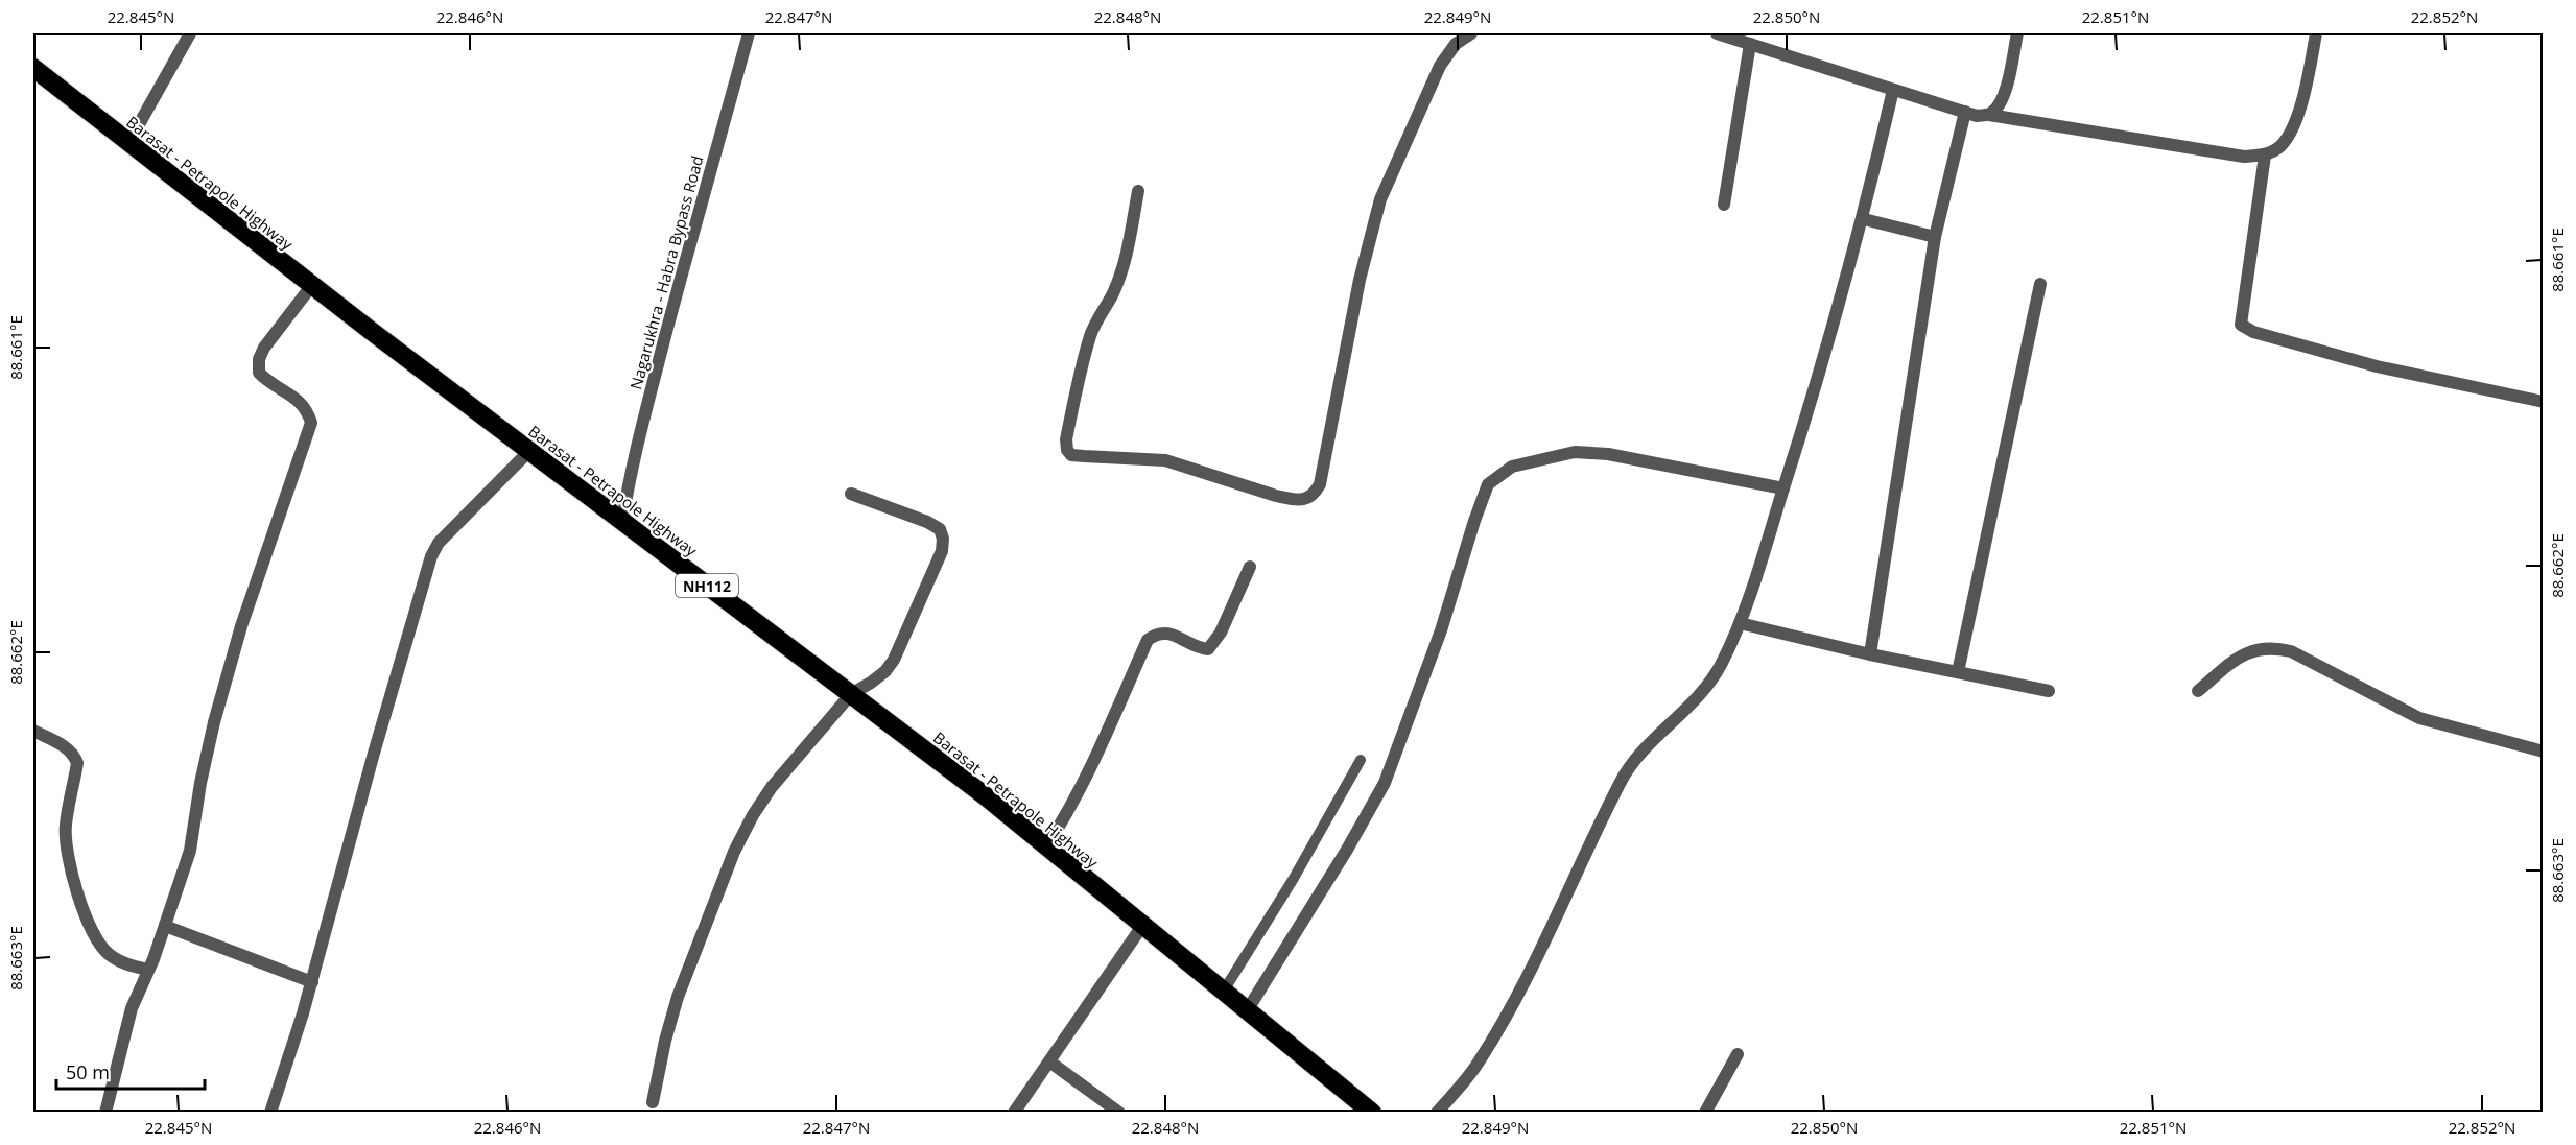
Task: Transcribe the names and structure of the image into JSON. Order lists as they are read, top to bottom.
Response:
{
  "streets": {
    "highway": ["Barasat - Petrapole Highway", "NH112"],
    "street": ["Nagarukhra - Habra Bypass Road"]
  },
  "crossings": [
    ["Barasat - Petrapole Highway", "Nagarukhra - Habra Bypass Road"]
  ],
  "scale_bar": "50 m",
  "coordinates": [
    "22.845°N",
    "22.846°N",
    "22.847°N",
    "22.848°N",
    "22.849°N",
    "22.850°N",
    "22.851°N",
    "22.852°N",
    "88.661°E",
    "88.662°E",
    "88.663°E"
  ]
}
